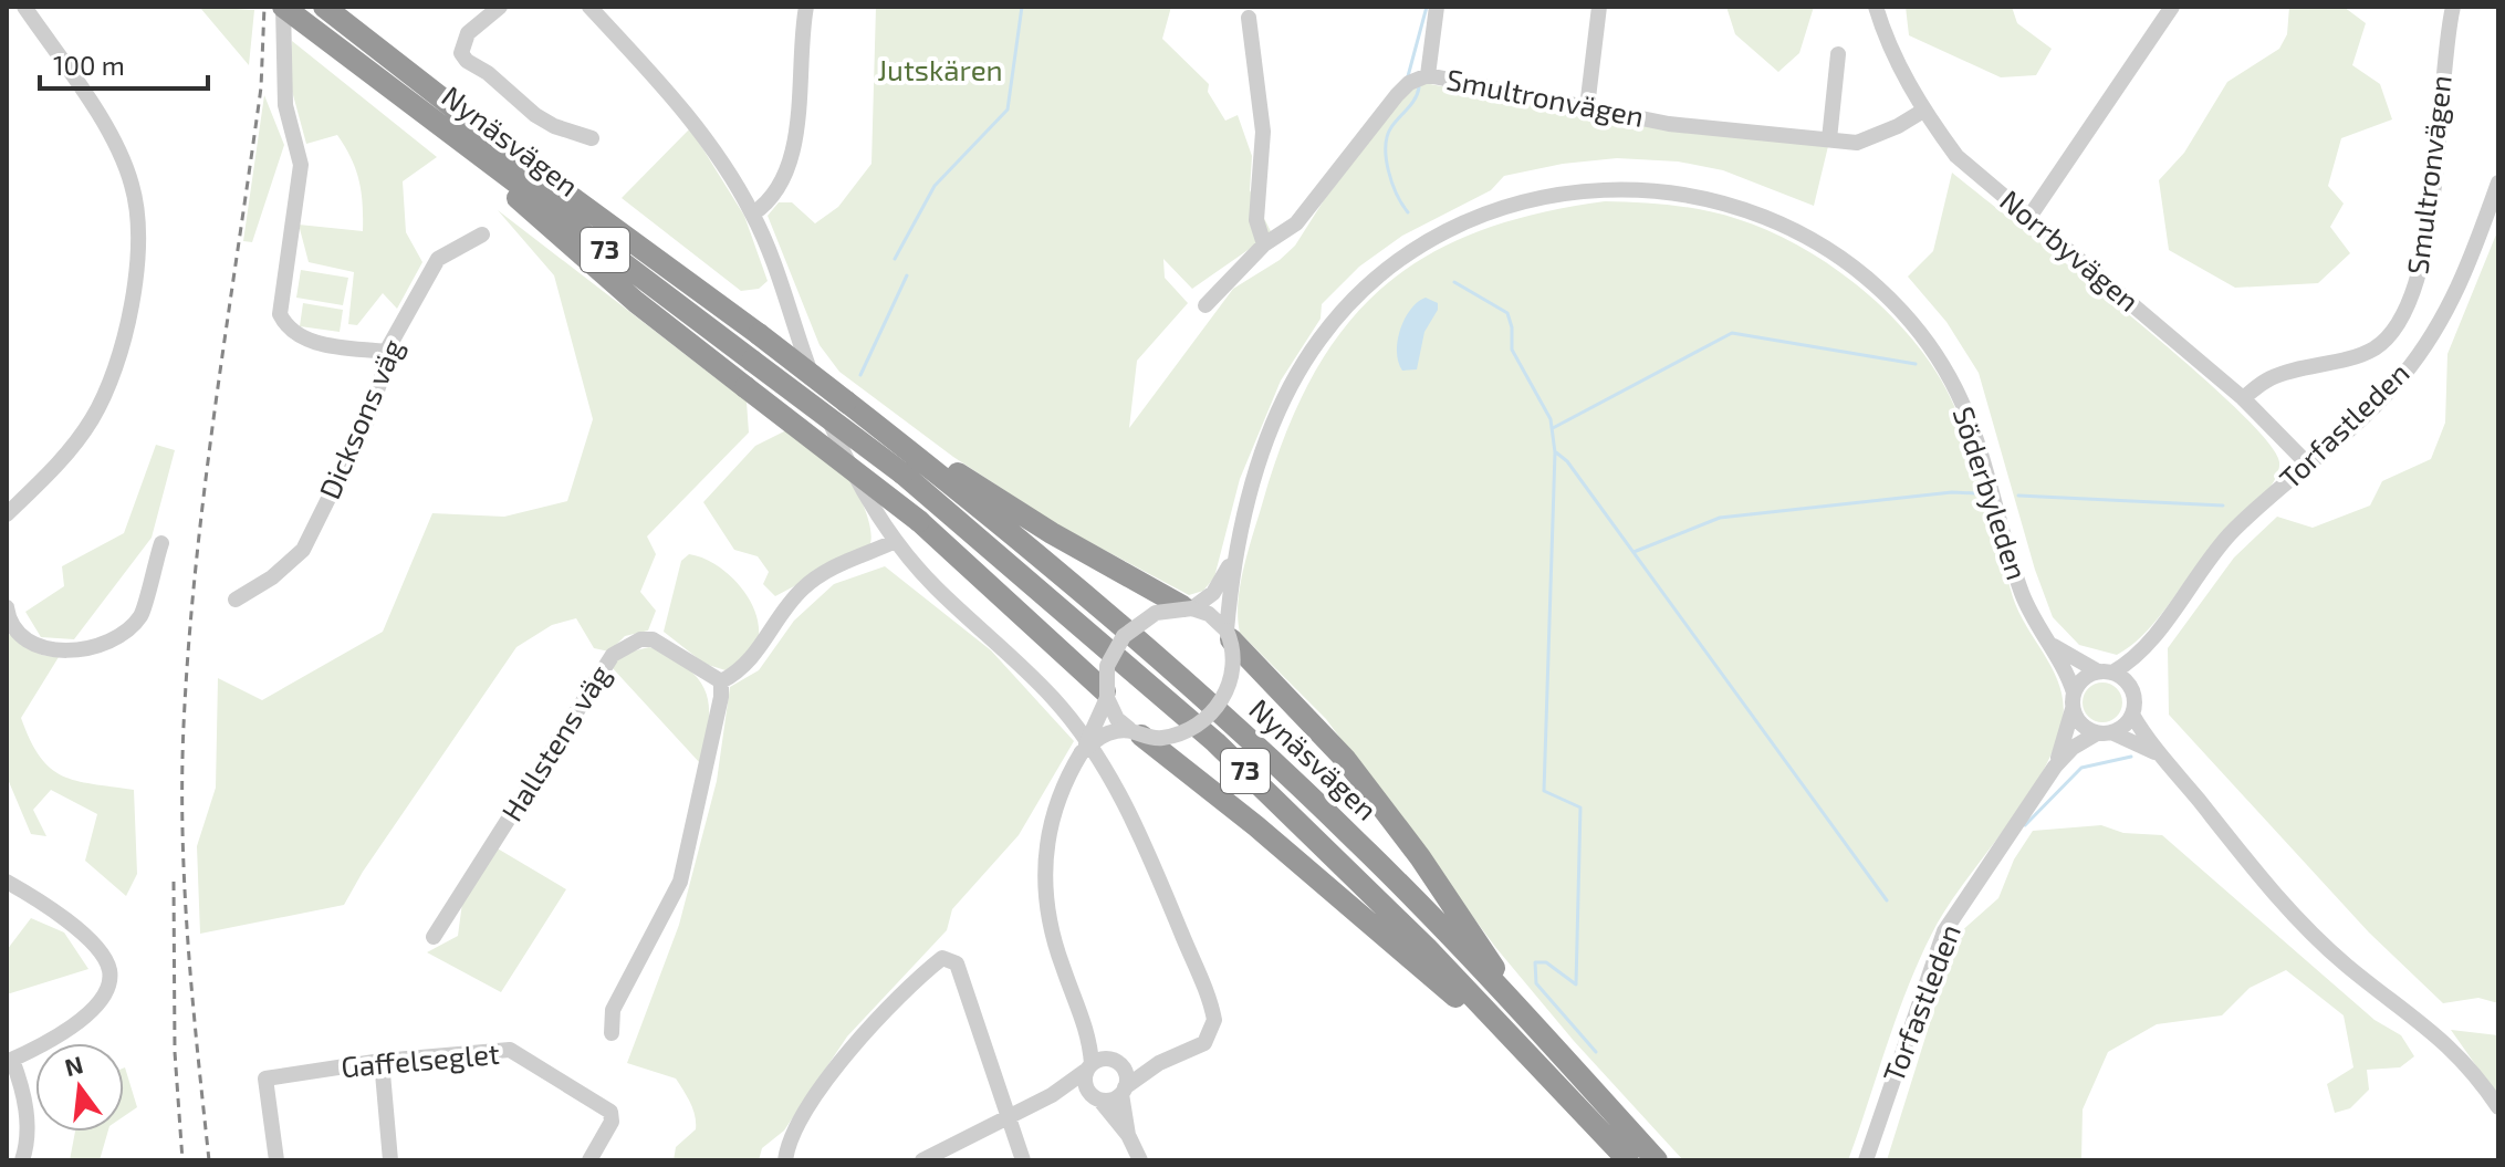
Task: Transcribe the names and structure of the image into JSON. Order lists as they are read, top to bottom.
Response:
{
  "streets": {
    "highway": ["Nynäsvägen", "73"],
    "street": [
      "Smultronvägen",
      "Norrbyvägen",
      "Dicksons väg",
      "Torfastleden",
      "Söderbyleden",
      "Hallstens väg",
      "Gaffelseglet"
    ]
  },
  "crossings": [
    ["Smultronvägen", "Norrbyvägen"],
    ["Norrbyvägen", "Torfastleden"],
    ["Torfastleden", "Söderbyleden"]
  ],
  "parks": ["Jutskären"],
  "scale_bar": "100 m",
  "north": "top"
}
